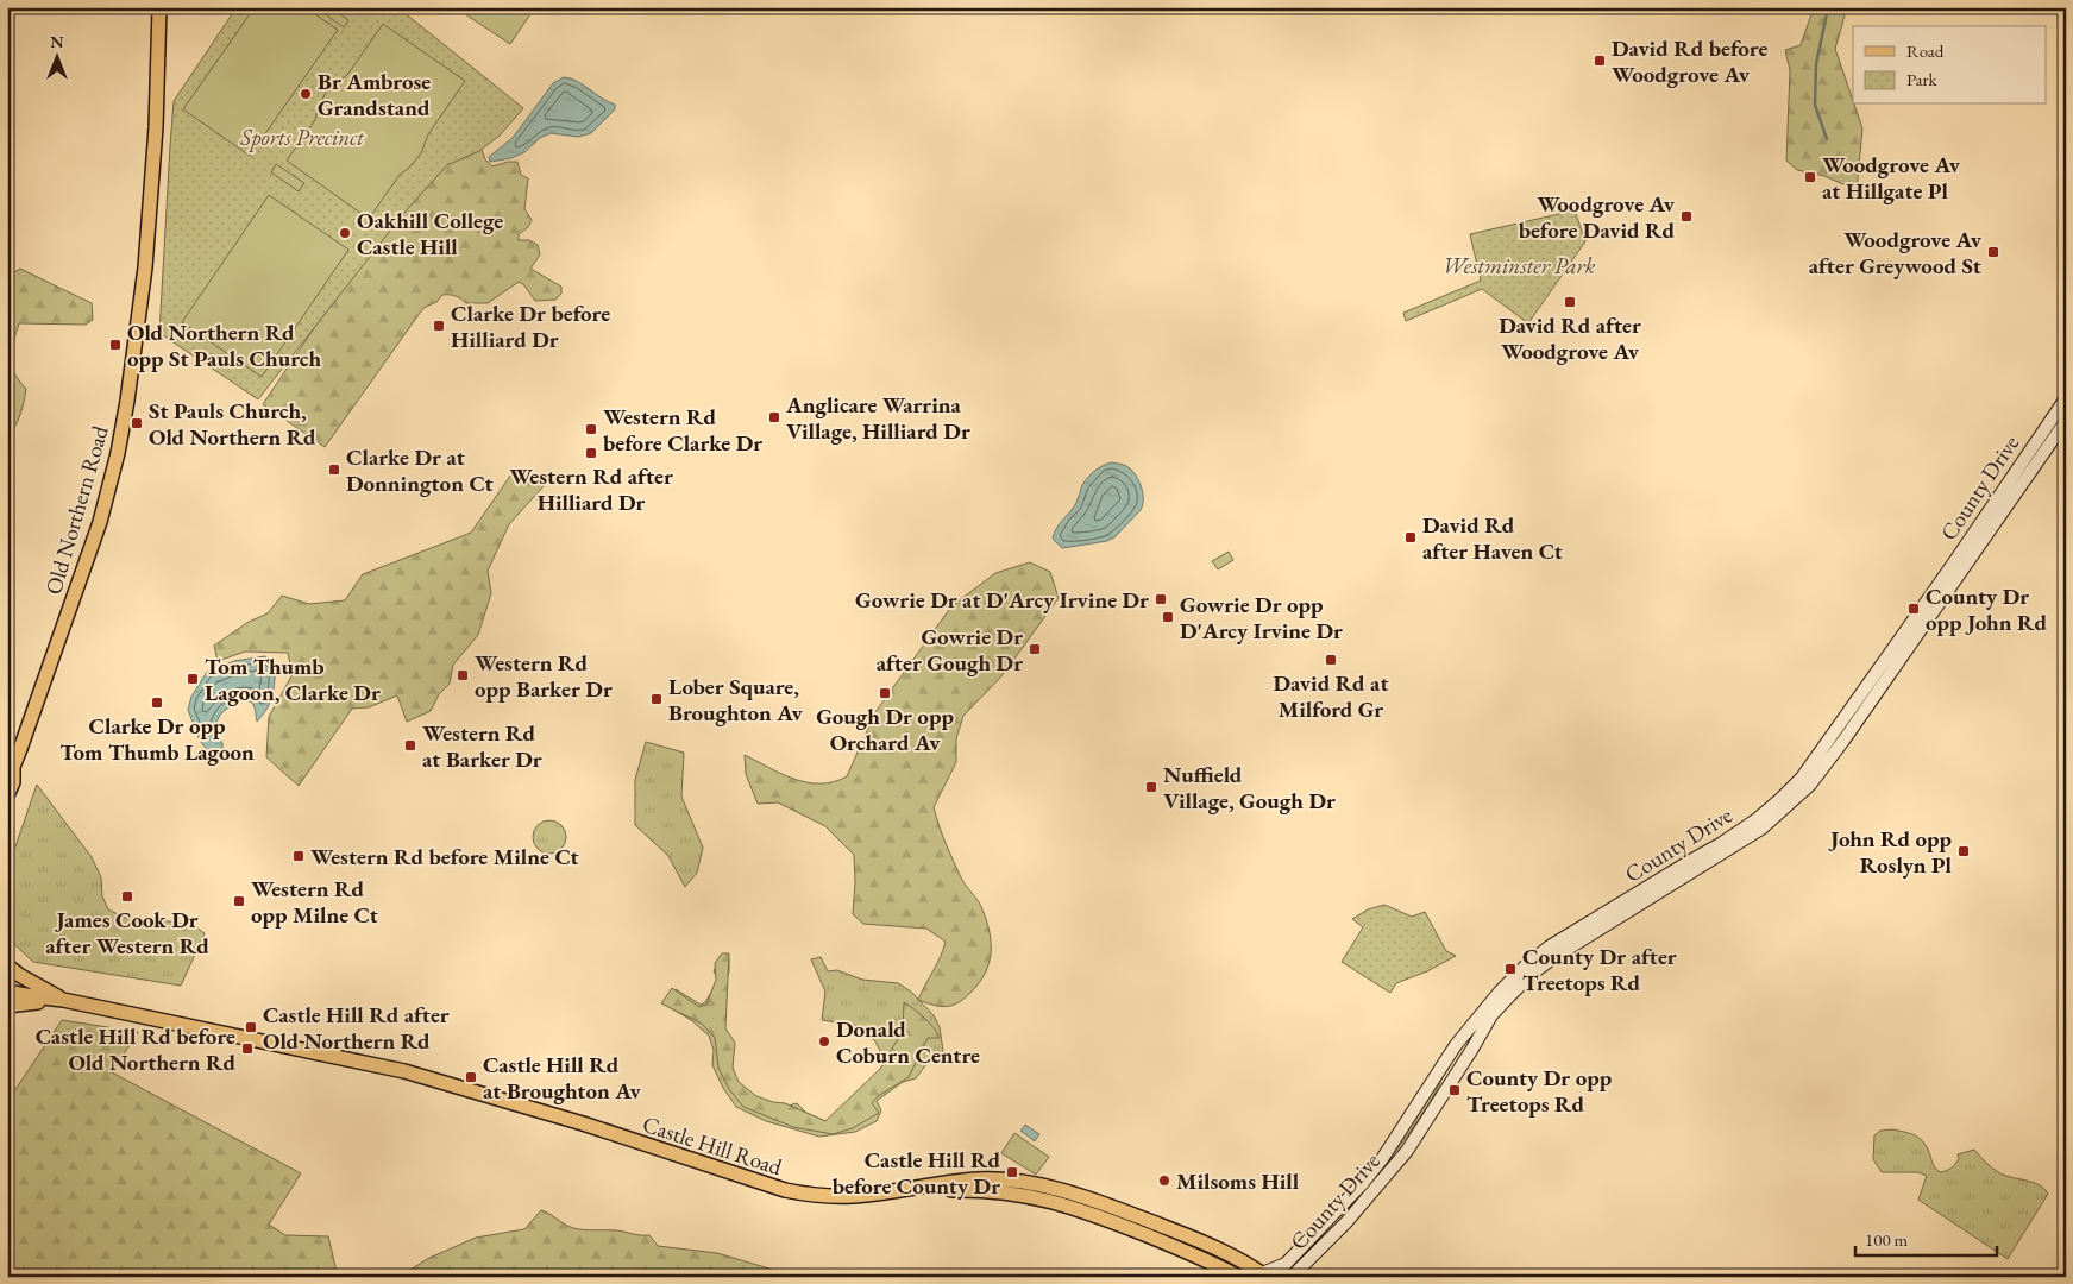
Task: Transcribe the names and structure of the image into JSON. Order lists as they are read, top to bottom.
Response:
{
  "streets": {
    "main road": ["County Drive", "Old Northern Road", "Castle Hill Road"]
  },
  "crossings": [
    ["County Drive", "Castle Hill Road"]
  ],
  "parks": ["Sports Precinct", "Westminster Park"],
  "places": {
    "transit": [
      "David Rd before Woodgrove Av",
      "Woodgrove Av at Hillgate Pl",
      "Woodgrove Av before David Rd",
      "Woodgrove Av after Greywood St",
      "David Rd after Woodgrove Av",
      "Clarke Dr before Hilliard Dr",
      "Old Northern Rd opp St Pauls Church",
      "Anglicare Warrina Village, Hilliard Dr",
      "St Pauls Church, Old Northern Rd",
      "Western Rd before Clarke Dr",
      "Western Rd after Hilliard Dr",
      "Clarke Dr at Donnington Ct",
      "David Rd after Haven Ct",
      "Gowrie Dr at D'Arcy Irvine Dr",
      "County Dr opp John Rd",
      "Gowrie Dr opp D'Arcy Irvine Dr",
      "Gowrie Dr after Gough Dr",
      "David Rd at Milford Gr",
      "Western Rd opp Barker Dr",
      "Tom Thumb Lagoon, Clarke Dr",
      "Gough Dr opp Orchard Av",
      "Lober Square, Broughton Av",
      "Clarke Dr opp Tom Thumb Lagoon",
      "Western Rd at Barker Dr",
      "Nuffield Village, Gough Dr",
      "John Rd opp Roslyn Pl",
      "Western Rd before Milne Ct",
      "James Cook Dr after Western Rd",
      "Western Rd opp Milne Ct",
      "County Dr after Treetops Rd",
      "Castle Hill Rd after Old Northern Rd",
      "Castle Hill Rd before Old Northern Rd",
      "Castle Hill Rd at Broughton Av",
      "County Dr opp Treetops Rd",
      "Castle Hill Rd before County Dr"
    ],
    "other": [
      "Br Ambrose Grandstand",
      "Oakhill College Castle Hill",
      "Donald Coburn Centre",
      "Milsoms Hill"
    ]
  },
  "legend": ["Road", "Park"],
  "scale_bar": "100 m",
  "north": "top"
}
